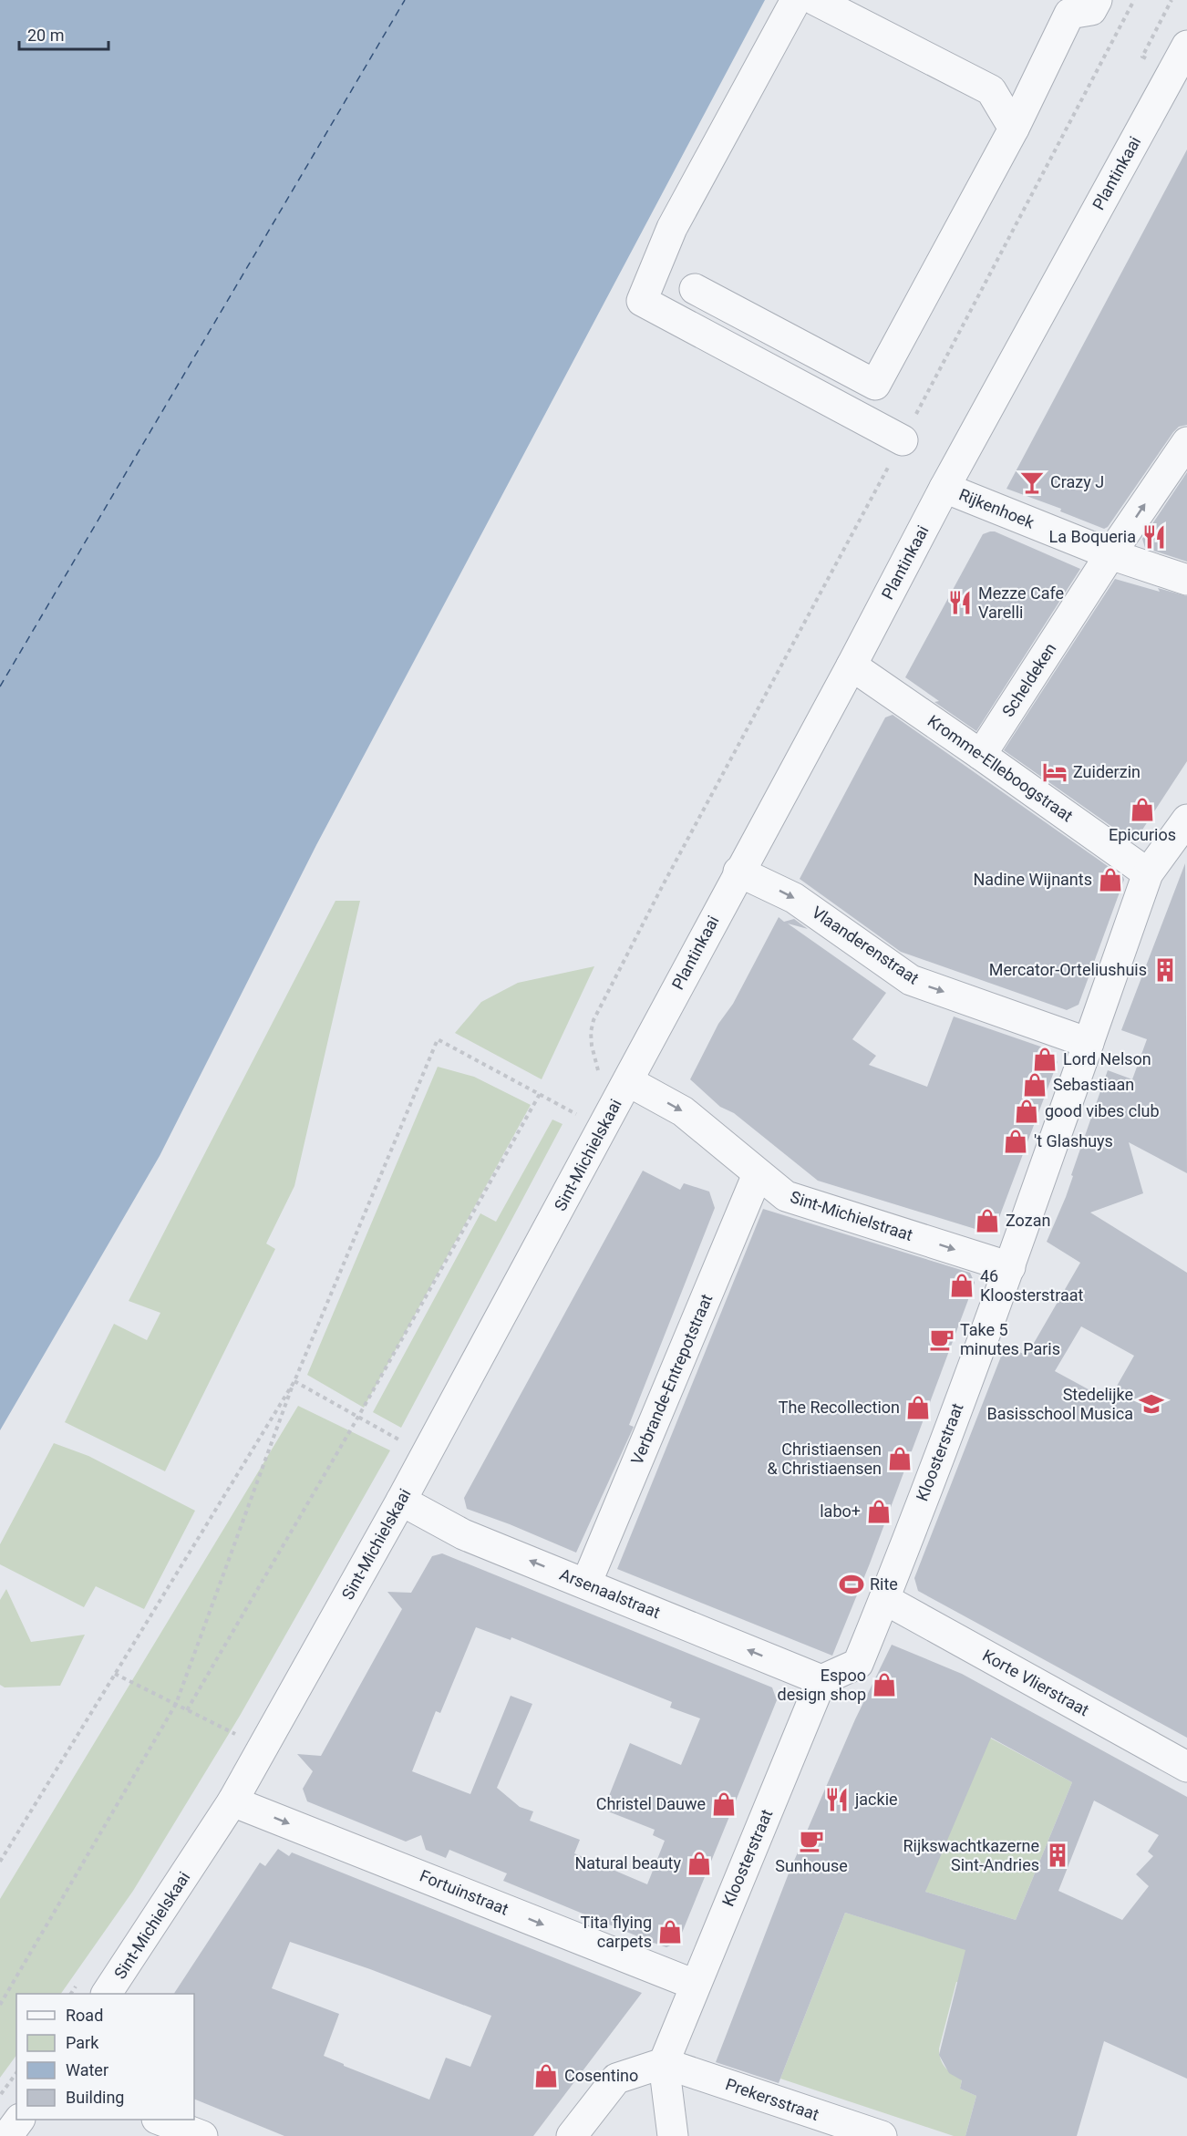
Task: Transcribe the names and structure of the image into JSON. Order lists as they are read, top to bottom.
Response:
{
  "streets": {
    "street": [
      "Plantinkaai",
      "Rijkenhoek",
      "Scheldeken",
      "Kromme-Elleboogstraat",
      "Vlaanderenstraat",
      "Sint-Michielskaai",
      "Sint-Michielstraat",
      "Verbrande-Entrepotstraat",
      "Kloosterstraat",
      "Arsenaalstraat",
      "Korte Vlierstraat",
      "Fortuinstraat",
      "Prekersstraat"
    ]
  },
  "crossings": [
    ["Plantinkaai", "Rijkenhoek"],
    ["Plantinkaai", "Kromme-Elleboogstraat"],
    ["Plantinkaai", "Vlaanderenstraat"],
    ["Plantinkaai", "Sint-Michielskaai"],
    ["Plantinkaai", "Sint-Michielstraat"],
    ["Rijkenhoek", "Scheldeken"],
    ["Scheldeken", "Kromme-Elleboogstraat"],
    ["Kromme-Elleboogstraat", "Kloosterstraat"],
    ["Vlaanderenstraat", "Kloosterstraat"],
    ["Sint-Michielskaai", "Sint-Michielstraat"],
    ["Sint-Michielskaai", "Arsenaalstraat"],
    ["Sint-Michielskaai", "Fortuinstraat"],
    ["Sint-Michielstraat", "Verbrande-Entrepotstraat"],
    ["Sint-Michielstraat", "Kloosterstraat"],
    ["Verbrande-Entrepotstraat", "Arsenaalstraat"],
    ["Kloosterstraat", "Arsenaalstraat"],
    ["Kloosterstraat", "Korte Vlierstraat"],
    ["Kloosterstraat", "Fortuinstraat"],
    ["Kloosterstraat", "Prekersstraat"]
  ],
  "one_way": [
    "Scheldeken",
    "Vlaanderenstraat",
    "Sint-Michielstraat",
    "Arsenaalstraat",
    "Fortuinstraat"
  ],
  "places": {
    "bar": ["Crazy J"],
    "restaurant": ["La Boqueria", "Mezze Cafe Varelli", "jackie"],
    "hotel": ["Zuiderzin"],
    "shop": [
      "Epicurios",
      "Nadine Wijnants",
      "Lord Nelson",
      "Sebastiaan",
      "good vibes club",
      "'t Glashuys",
      "Zozan",
      "46 Kloosterstraat",
      "The Recollection",
      "Christiaensen & Christiaensen",
      "labo+",
      "Espoo design shop",
      "Christel Dauwe",
      "Natural beauty",
      "Tita flying carpets",
      "Cosentino"
    ],
    "building": ["Mercator-Orteliushuis", "Rijkswachtkazerne Sint-Andries"],
    "cafe": ["Take 5 minutes Paris", "Sunhouse"],
    "school or university": ["Stedelijke Basisschool Musica"],
    "sports": ["Rite"]
  },
  "legend": [
    "Road",
    "Park",
    "Water",
    "Building"
  ],
  "scale_bar": "20 m"
}
